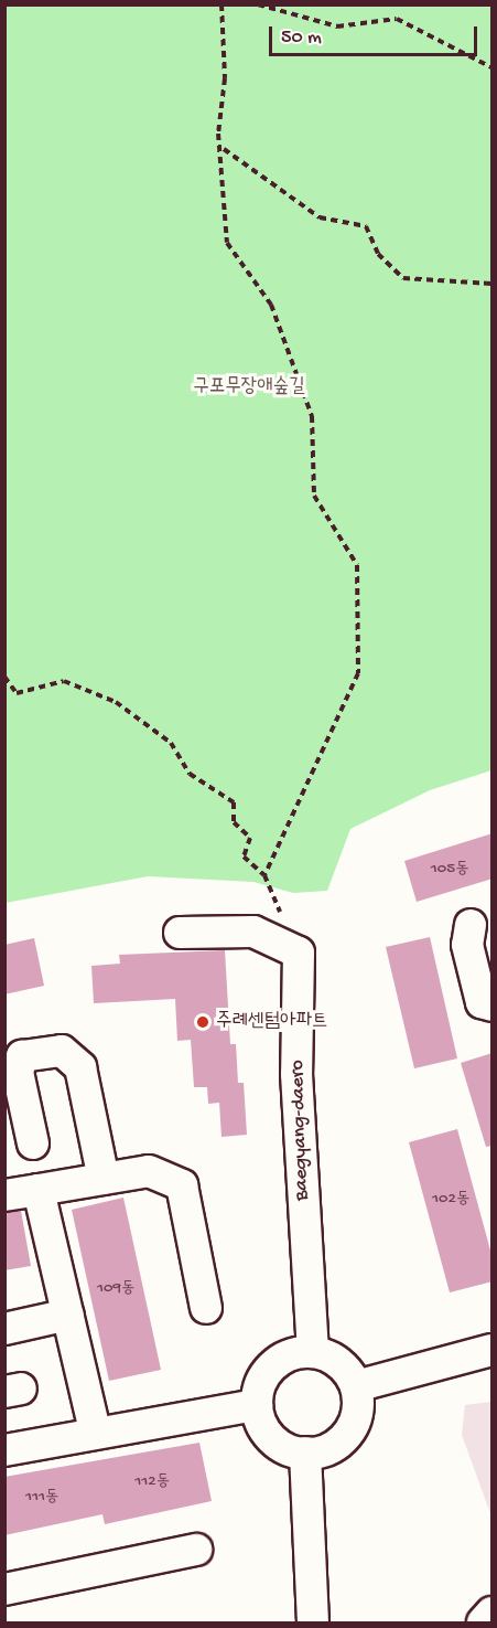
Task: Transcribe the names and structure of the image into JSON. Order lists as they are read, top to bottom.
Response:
{
  "streets": {
    "street": ["Baegyang-daero"]
  },
  "parks": ["구포무장애숲길"],
  "places": ["주례센텀아파트"],
  "house_numbers": [
    "105동",
    "102동",
    "109동",
    "112동",
    "111동"
  ],
  "scale_bar": "50 m"
}
